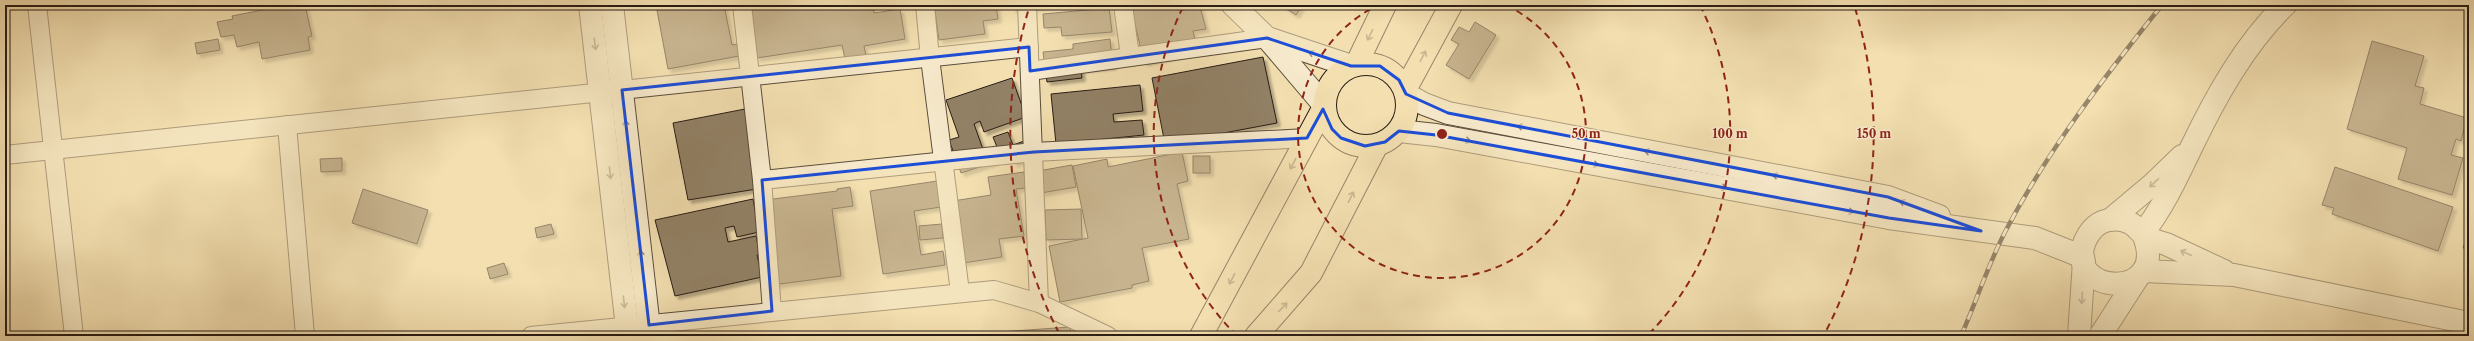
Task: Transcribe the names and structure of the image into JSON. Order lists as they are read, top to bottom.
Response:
{
  "rings": ["50 m", "100 m", "150 m"]
}
